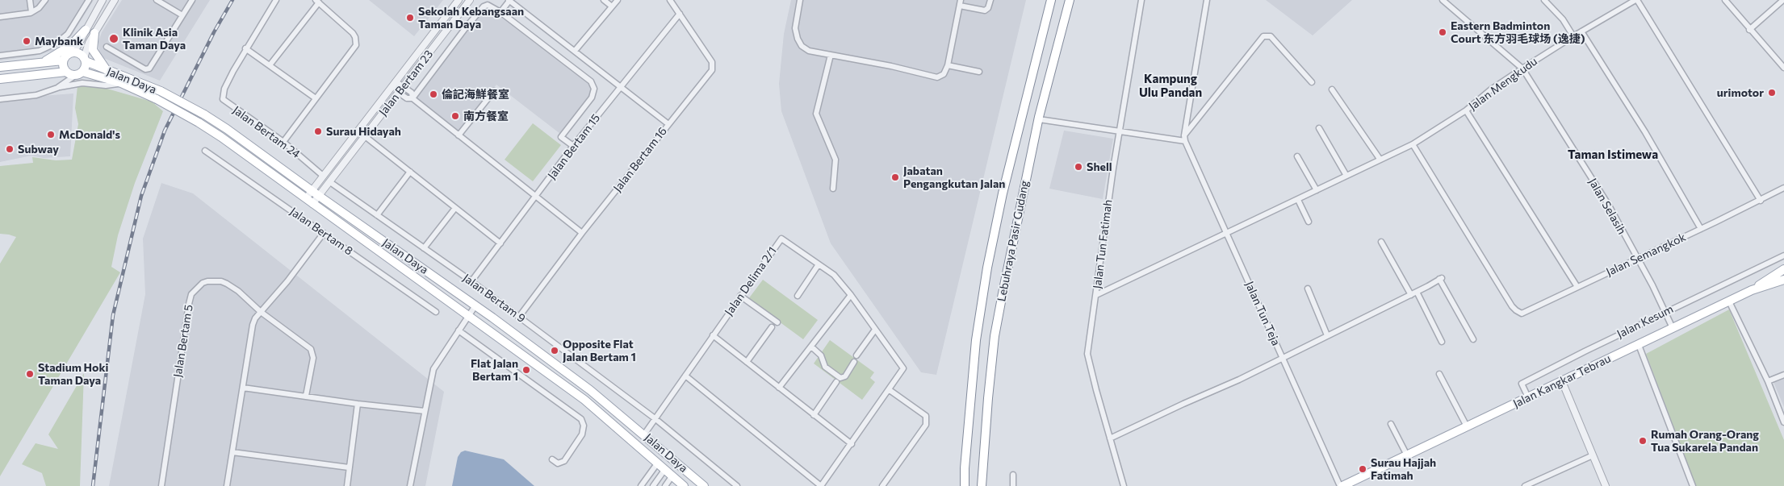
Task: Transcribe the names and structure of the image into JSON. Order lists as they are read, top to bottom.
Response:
{
  "streets": {
    "main road": ["Jalan Daya", "Lebuhraya Pasir Gudang", "Jalan Kangkar Tebrau"],
    "street": [
      "Jalan Bertam 23",
      "Jalan Mengkudu",
      "Jalan Bertam 24",
      "Jalan Bertam 15",
      "Jalan Bertam 16",
      "Jalan Selasih",
      "Jalan Bertam 8",
      "Jalan Tun Fatimah",
      "Jalan Semangkok",
      "Jalan Delima 2/1",
      "Jalan Bertam 9",
      "Jalan Tun Teja",
      "Jalan Kesum",
      "Jalan Bertam 5"
    ]
  },
  "crossings": [
    ["Jalan Daya", "Jalan Bertam 23"],
    ["Jalan Daya", "Jalan Delima 2/1"],
    ["Jalan Bertam 23", "Jalan Bertam 24"],
    ["Jalan Bertam 23", "Jalan Bertam 9"],
    ["Jalan Mengkudu", "Jalan Selasih"],
    ["Jalan Mengkudu", "Jalan Tun Fatimah"],
    ["Jalan Mengkudu", "Jalan Semangkok"],
    ["Jalan Mengkudu", "Jalan Tun Teja"],
    ["Jalan Bertam 15", "Jalan Bertam 16"],
    ["Jalan Bertam 15", "Jalan Bertam 9"],
    ["Jalan Bertam 16", "Jalan Bertam 9"],
    ["Jalan Selasih", "Jalan Semangkok"],
    ["Jalan Selasih", "Jalan Kesum"],
    ["Jalan Selasih", "Jalan Kangkar Tebrau"],
    ["Jalan Delima 2/1", "Jalan Bertam 9"],
    ["Jalan Tun Teja", "Jalan Kangkar Tebrau"],
    ["Jalan Kesum", "Jalan Kangkar Tebrau"]
  ],
  "districts": ["Kampung Ulu Pandan", "Taman Istimewa"],
  "places": [
    "Sekolah Kebangsaan Taman Daya",
    "Eastern Badminton Court 东方羽毛球场 (逸捷)",
    "Klinik Asia Taman Daya",
    "Maybank",
    "urimotor",
    "倫記海鮮餐室",
    "南方餐室",
    "Surau Hidayah",
    "McDonald's",
    "Subway",
    "Shell",
    "Jabatan Pengangkutan Jalan",
    "Opposite Flat Jalan Bertam 1",
    "Flat Jalan Bertam 1",
    "Stadium Hoki Taman Daya",
    "Rumah Orang-Orang Tua Sukarela Pandan",
    "Surau Hajjah Fatimah"
  ]
}
